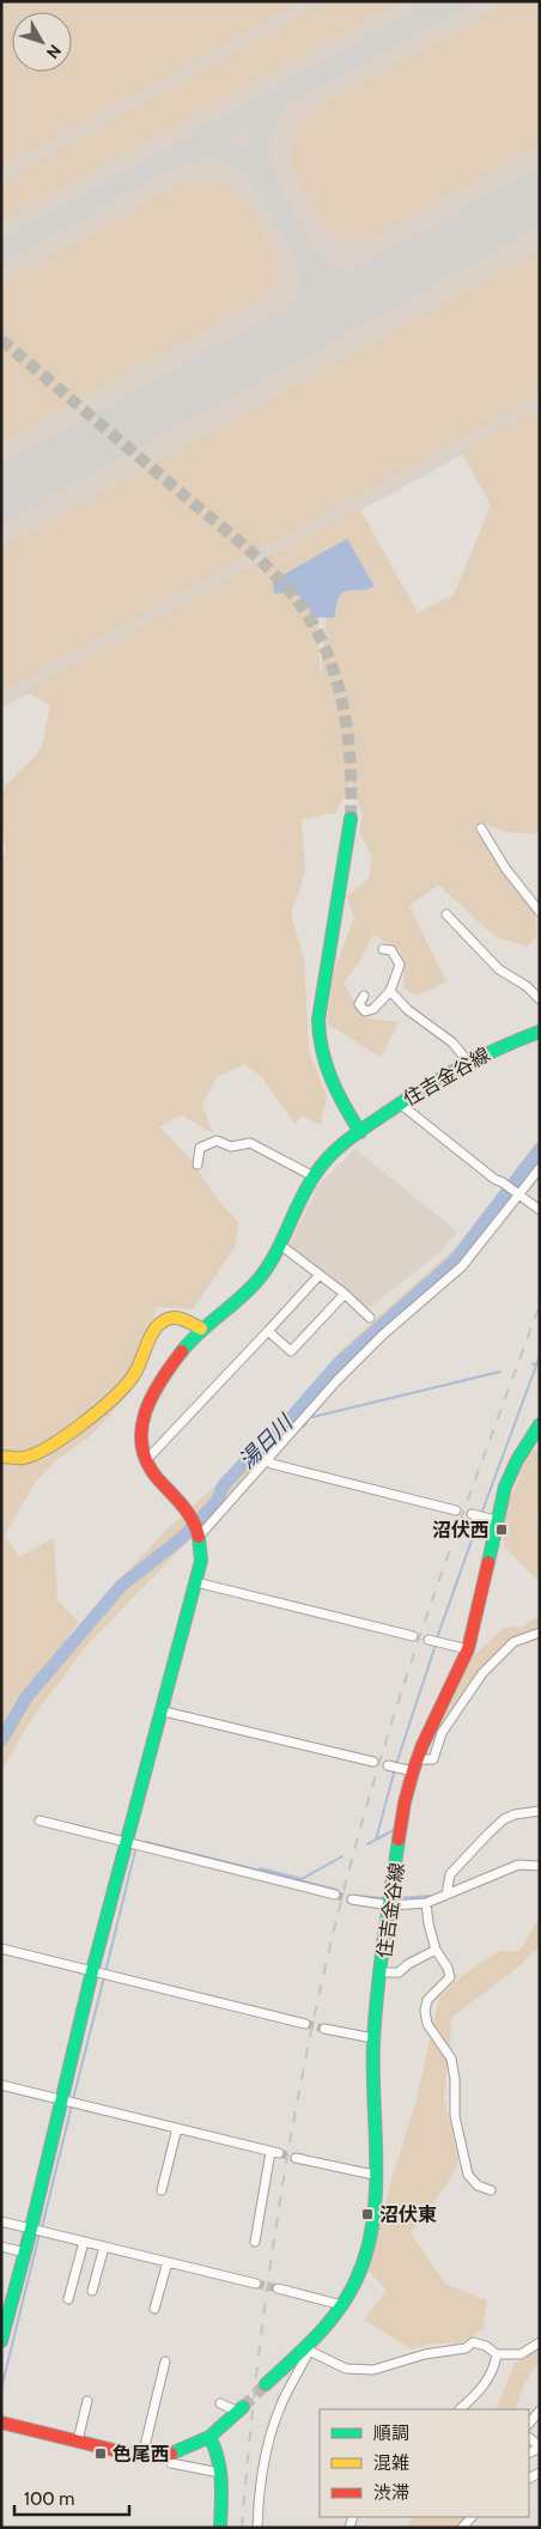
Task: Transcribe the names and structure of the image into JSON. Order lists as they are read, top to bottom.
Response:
{
  "streets": {
    "street": ["住吉金谷線"]
  },
  "water": ["湯日川"],
  "places": {
    "transit": ["沼伏西", "沼伏東", "色尾西"]
  },
  "legend": ["順調", "混雑", "渋滞"],
  "scale_bar": "100 m",
  "north": "bottom right"
}
